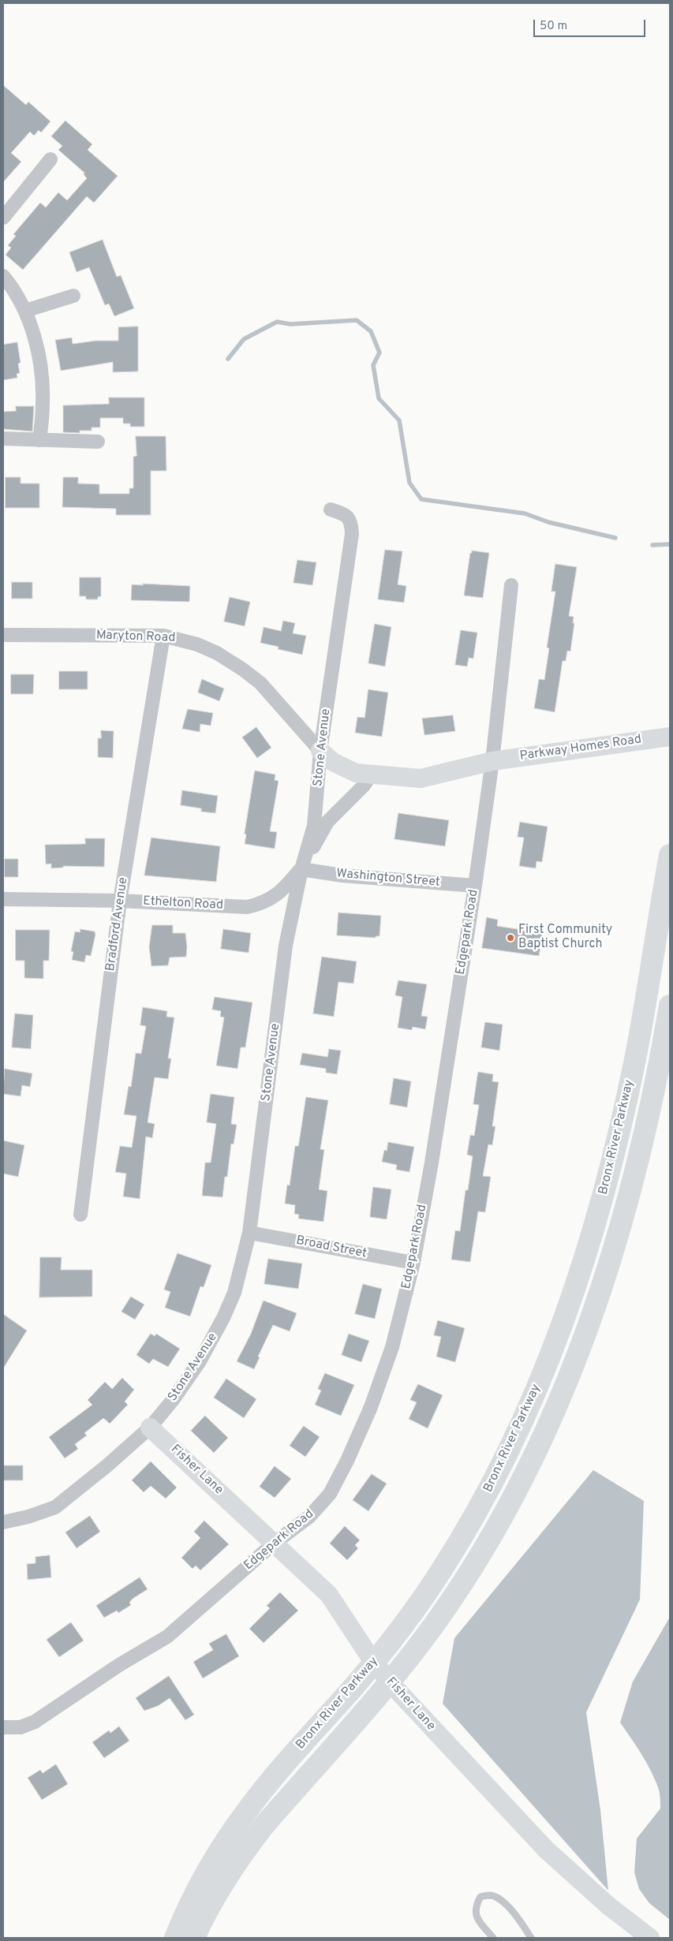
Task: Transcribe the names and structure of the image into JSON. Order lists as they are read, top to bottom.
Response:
{
  "streets": {
    "highway": ["Bronx River Parkway"],
    "street": [
      "Maryton Road",
      "Stone Avenue",
      "Parkway Homes Road",
      "Washington Street",
      "Ethelton Road",
      "Bradford Avenue",
      "Edgepark Road",
      "Broad Street",
      "Fisher Lane"
    ]
  },
  "crossings": [
    ["Maryton Road", "Stone Avenue"],
    ["Maryton Road", "Parkway Homes Road"],
    ["Maryton Road", "Bradford Avenue"],
    ["Stone Avenue", "Parkway Homes Road"],
    ["Stone Avenue", "Washington Street"],
    ["Stone Avenue", "Ethelton Road"],
    ["Stone Avenue", "Broad Street"],
    ["Stone Avenue", "Fisher Lane"],
    ["Parkway Homes Road", "Edgepark Road"],
    ["Washington Street", "Ethelton Road"],
    ["Washington Street", "Edgepark Road"],
    ["Ethelton Road", "Bradford Avenue"],
    ["Edgepark Road", "Broad Street"],
    ["Edgepark Road", "Fisher Lane"],
    ["Bronx River Parkway", "Fisher Lane"]
  ],
  "places": ["First Community Baptist Church"],
  "scale_bar": "50 m"
}
